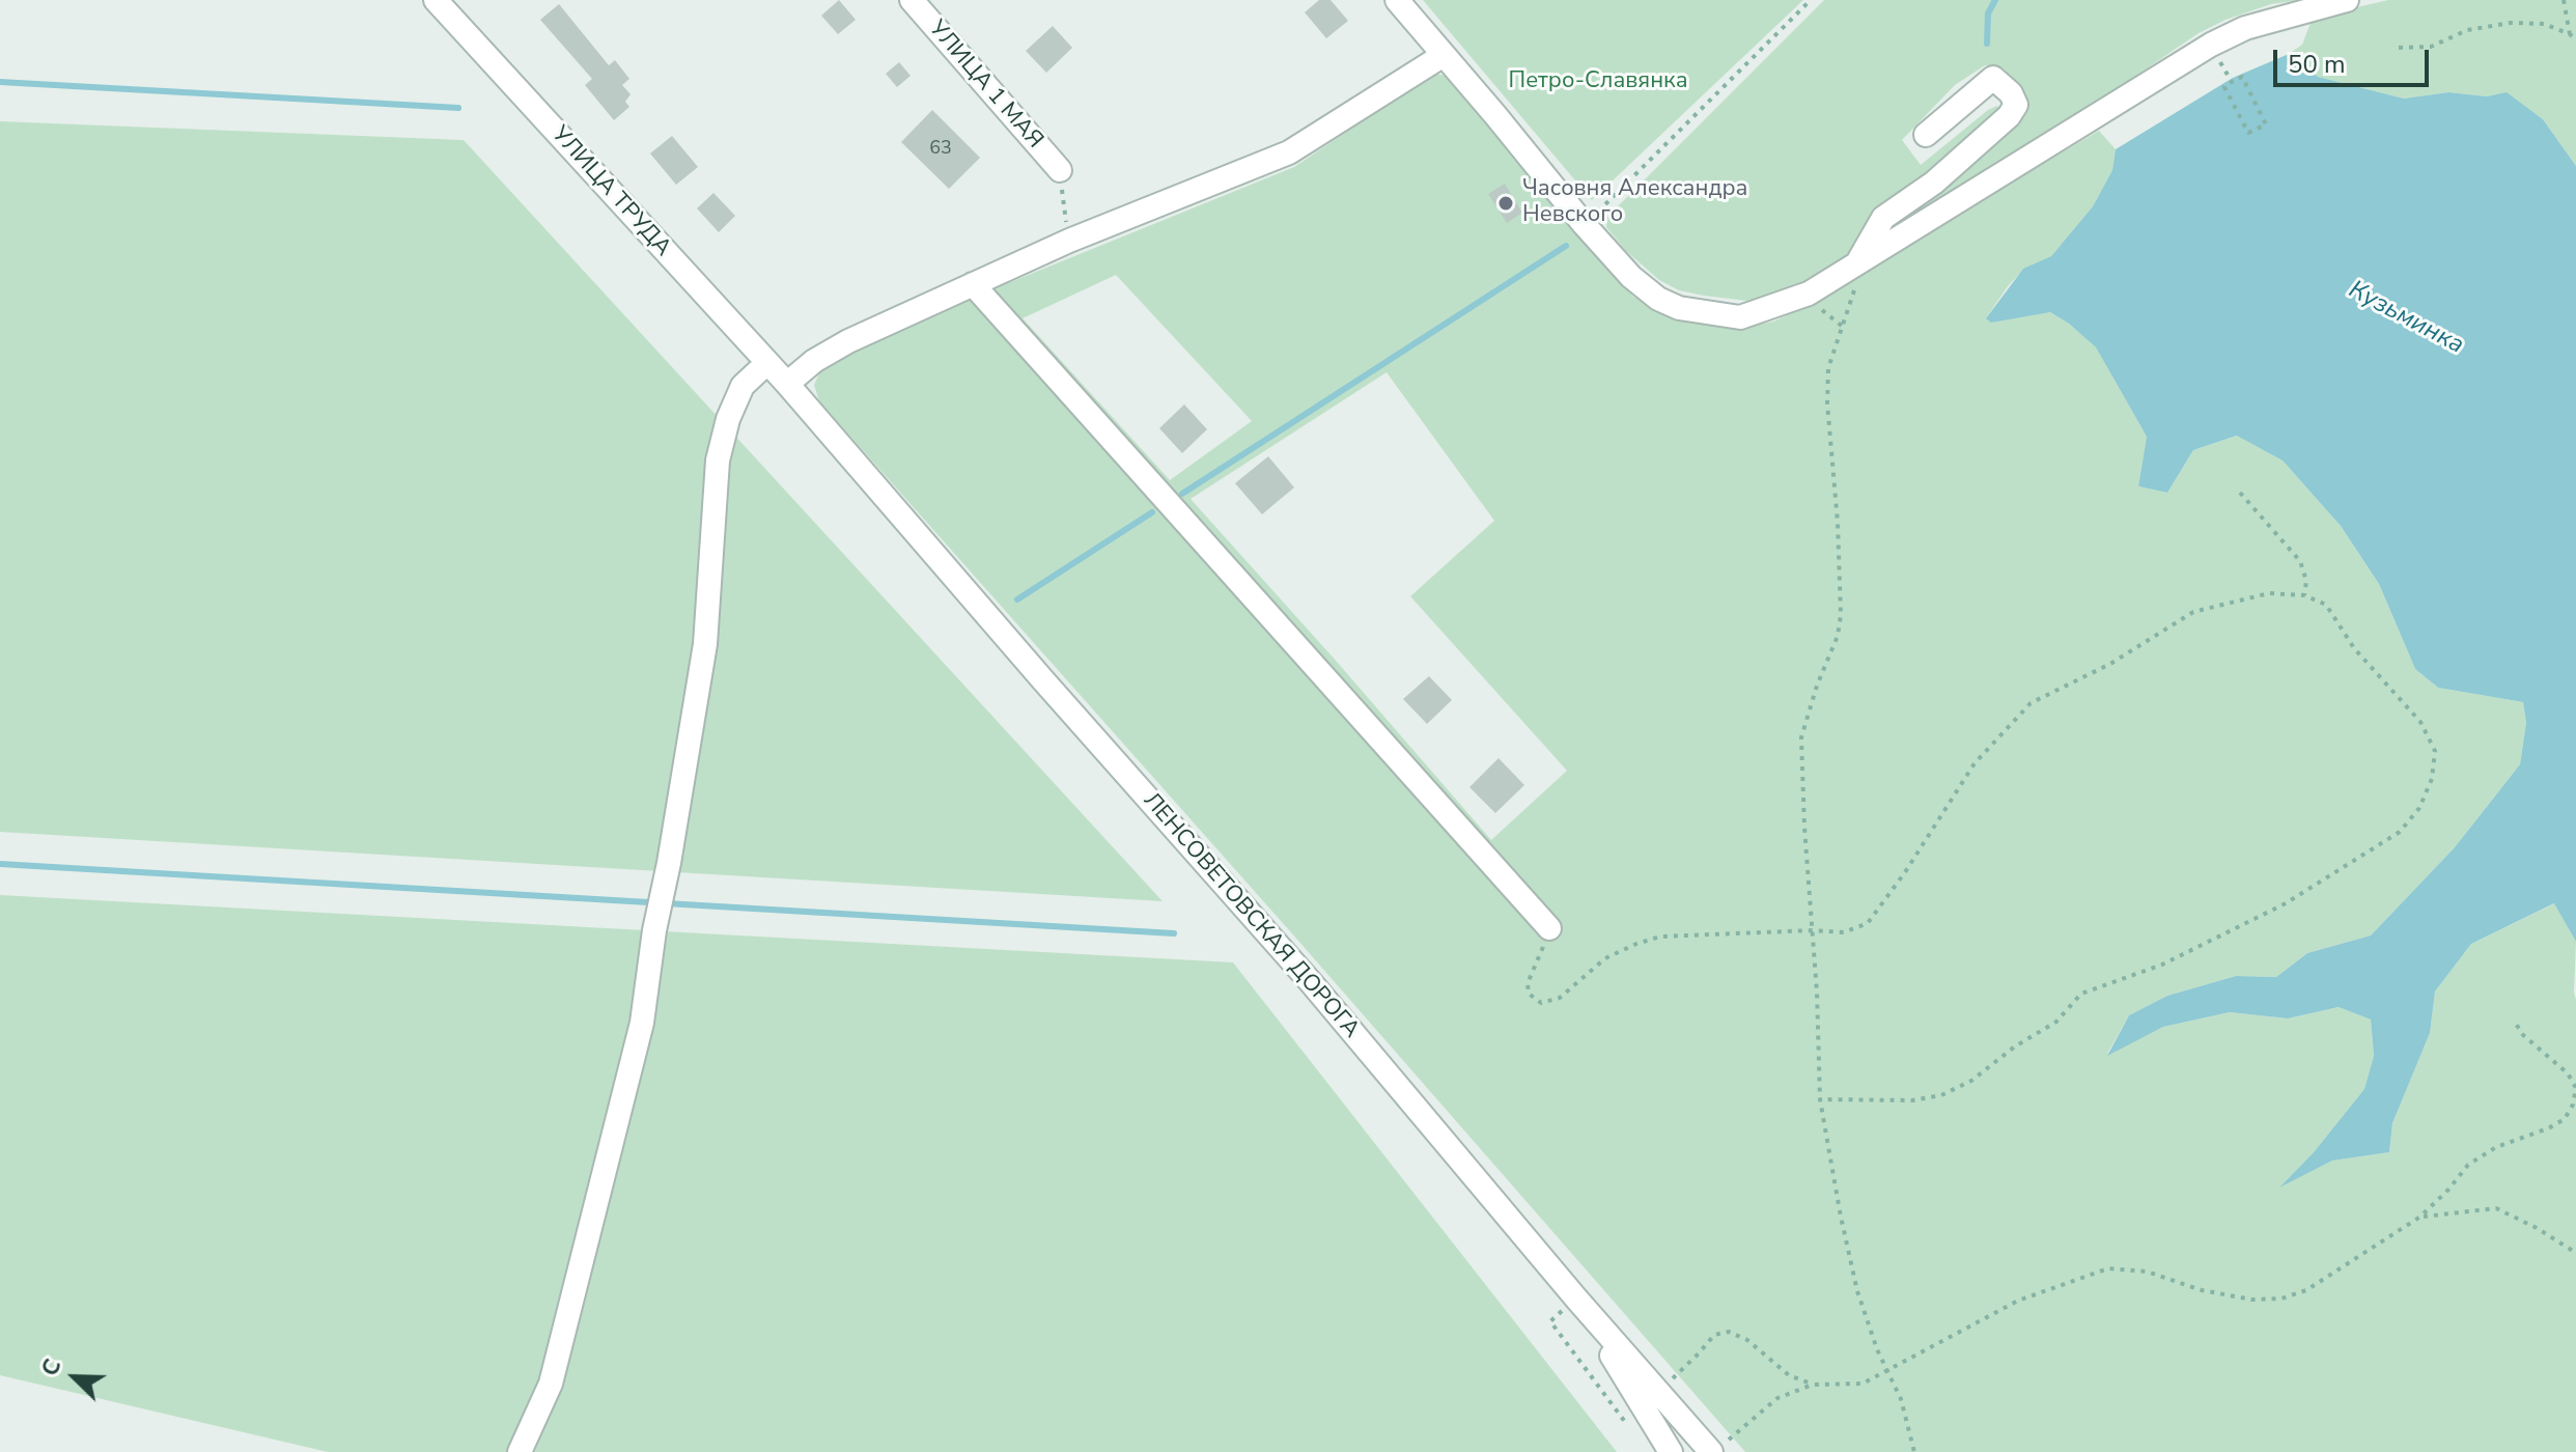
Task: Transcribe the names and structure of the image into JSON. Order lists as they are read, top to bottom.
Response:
{
  "streets": {
    "street": ["УЛИЦА 1 МАЯ", "УЛИЦА ТРУДА", "ЛЕНСОВЕТОВСКАЯ ДОРОГА"]
  },
  "crossings": [
    ["УЛИЦА ТРУДА", "ЛЕНСОВЕТОВСКАЯ ДОРОГА"]
  ],
  "water": ["Кузьминка"],
  "parks": ["Петро-Славянка"],
  "places": ["Часовня Александра Невского"],
  "house_numbers": ["63"],
  "scale_bar": "50 m",
  "north": "top left"
}
